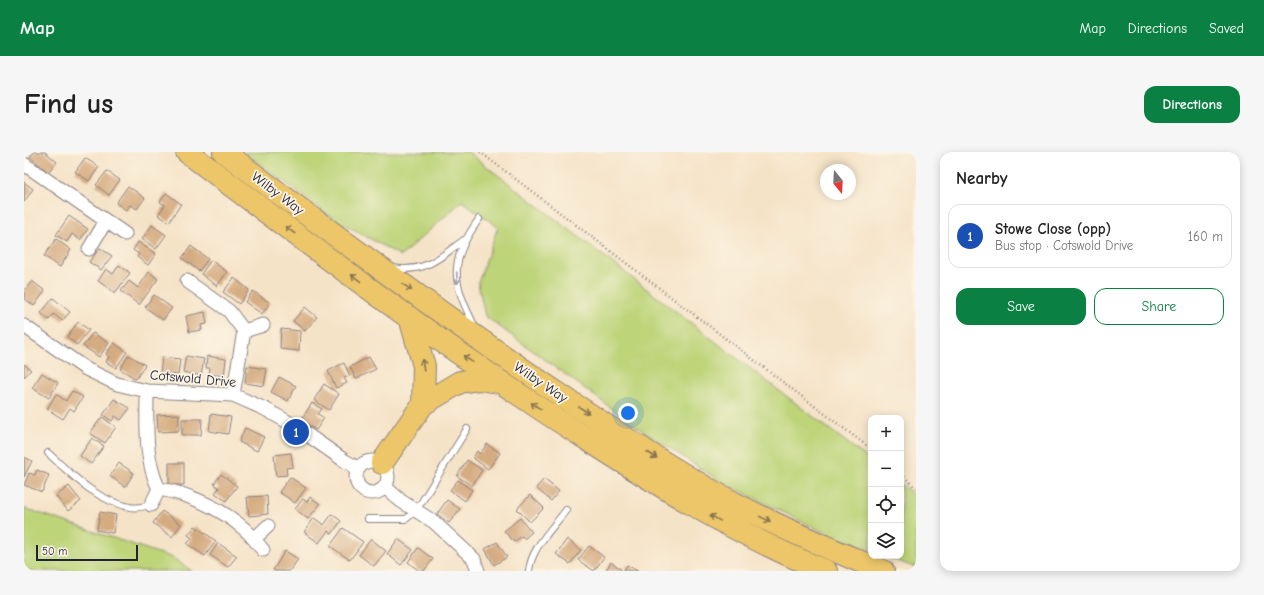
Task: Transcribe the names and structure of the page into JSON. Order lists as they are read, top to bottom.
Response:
{
  "streets": {
    "highway": ["Wilby Way"],
    "street": ["Cotswold Drive"]
  },
  "scale_bar": "50 m",
  "north": "bottom",
  "page": {
    "header": "Map",
    "nav": ["Map", "Directions", "Saved"],
    "buttons": [
      "Directions",
      ["Save", "Share"]
    ],
    "title": "Find us",
    "heading": "Nearby",
    "list": [
      {
        "mark": "1",
        "name": "Stowe Close (opp)",
        "note": "Bus stop · Cotswold Drive",
        "value": "160 m"
      }
    ],
    "map_buttons": ["+", "−"],
    "pins": "1",
    "scale": "50 m"
  }
}
